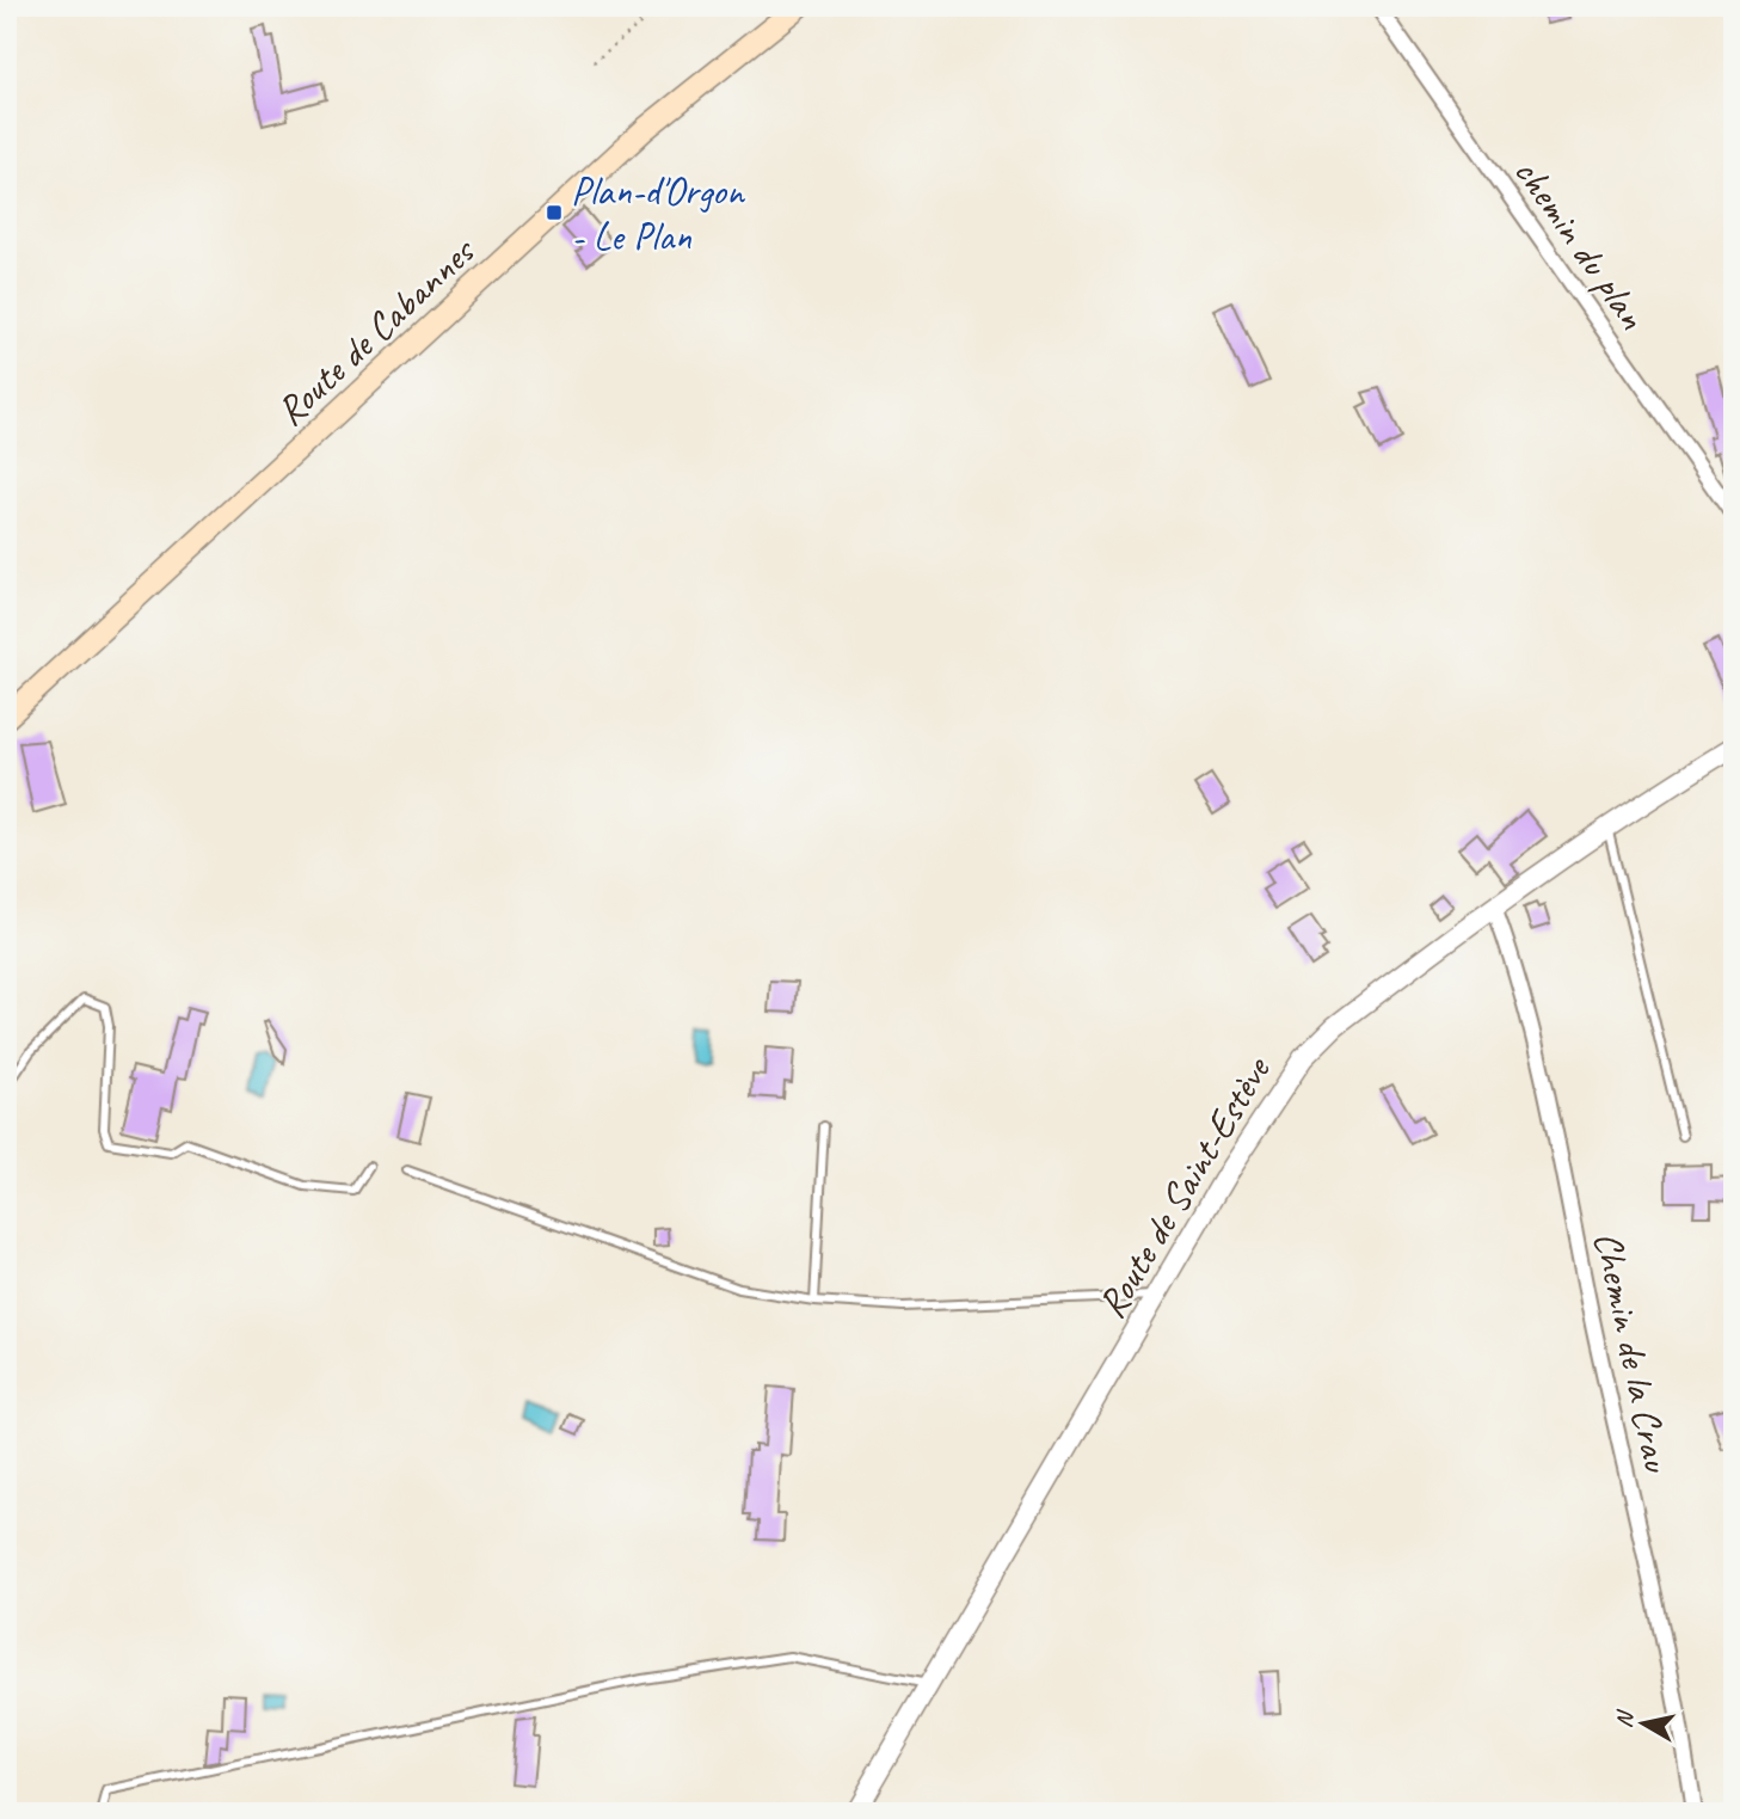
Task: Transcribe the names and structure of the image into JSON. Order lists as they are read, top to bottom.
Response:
{
  "streets": {
    "main road": ["Route de Cabannes"],
    "street": ["chemin du plan", "Route de Saint-Estève", "Chemin de la Crau"]
  },
  "crossings": [
    ["Route de Saint-Estève", "Chemin de la Crau"]
  ],
  "places": {
    "transit": ["Plan-d'Orgon - Le Plan"]
  },
  "north": "left"
}
